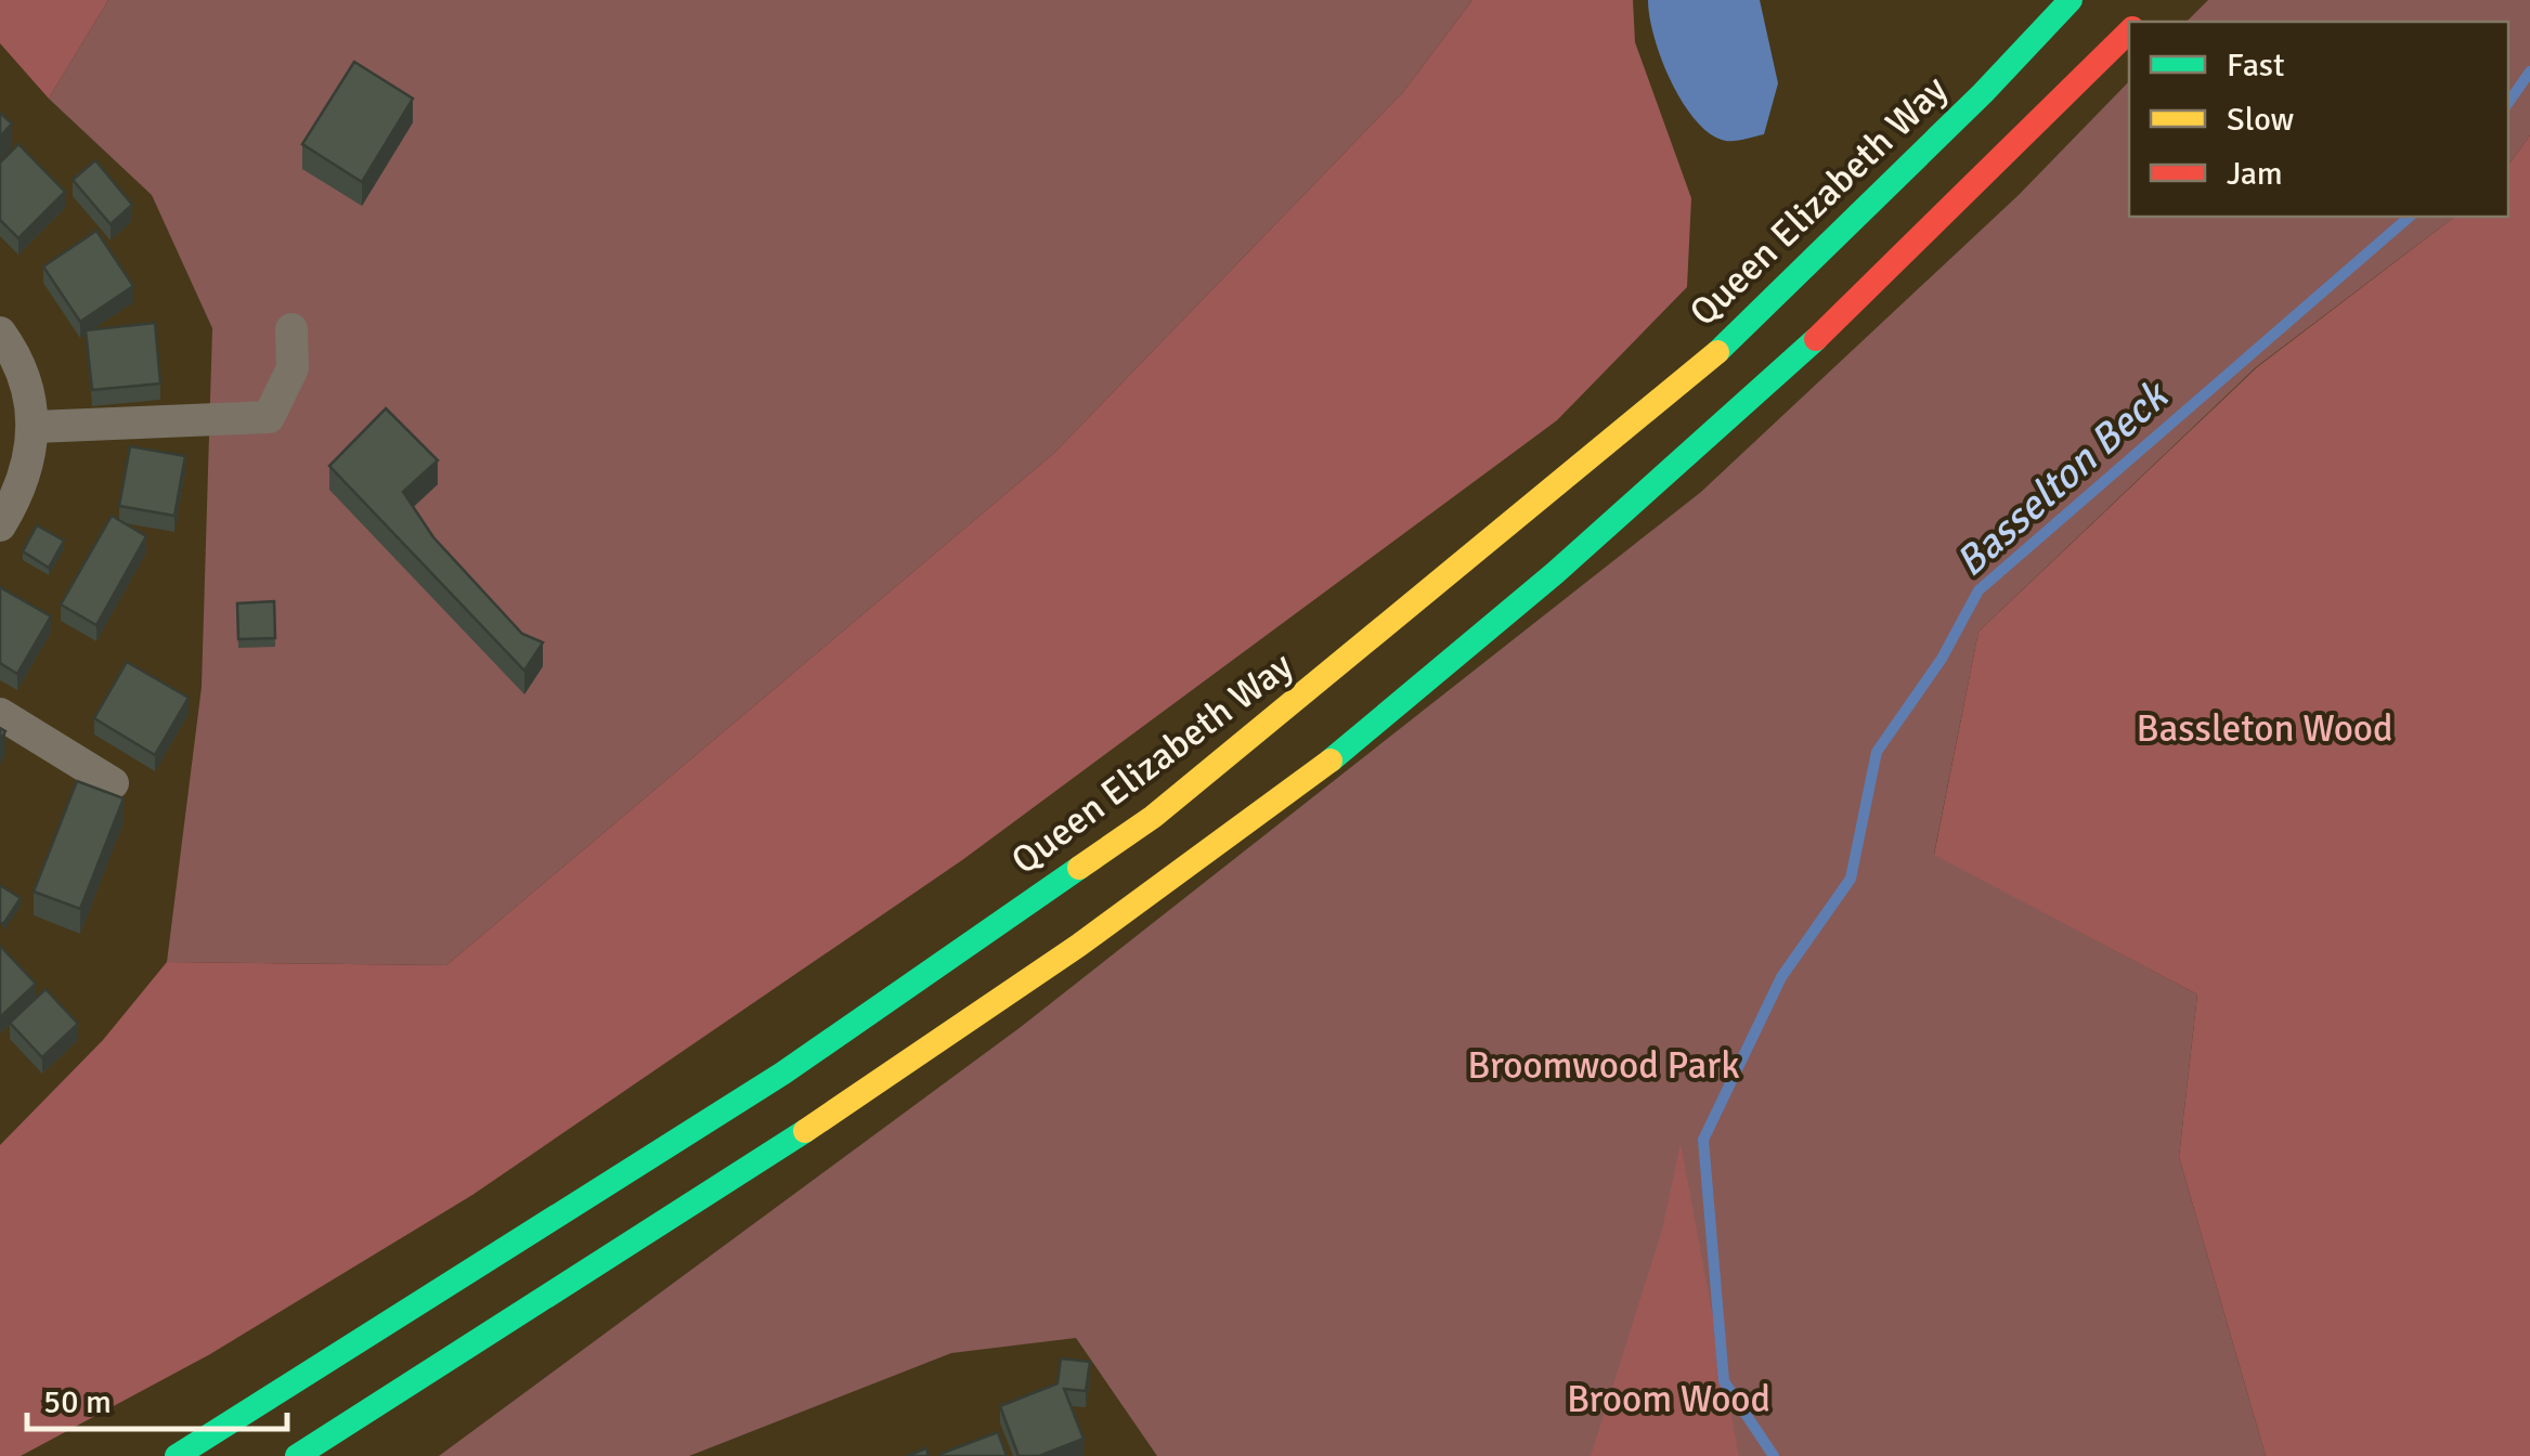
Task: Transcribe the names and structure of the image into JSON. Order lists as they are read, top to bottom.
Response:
{
  "streets": {
    "street": ["Queen Elizabeth Way"]
  },
  "water": ["Basselton Beck"],
  "parks": ["Bassleton Wood", "Broomwood Park", "Broom Wood"],
  "legend": ["Fast", "Slow", "Jam"],
  "scale_bar": "50 m"
}
